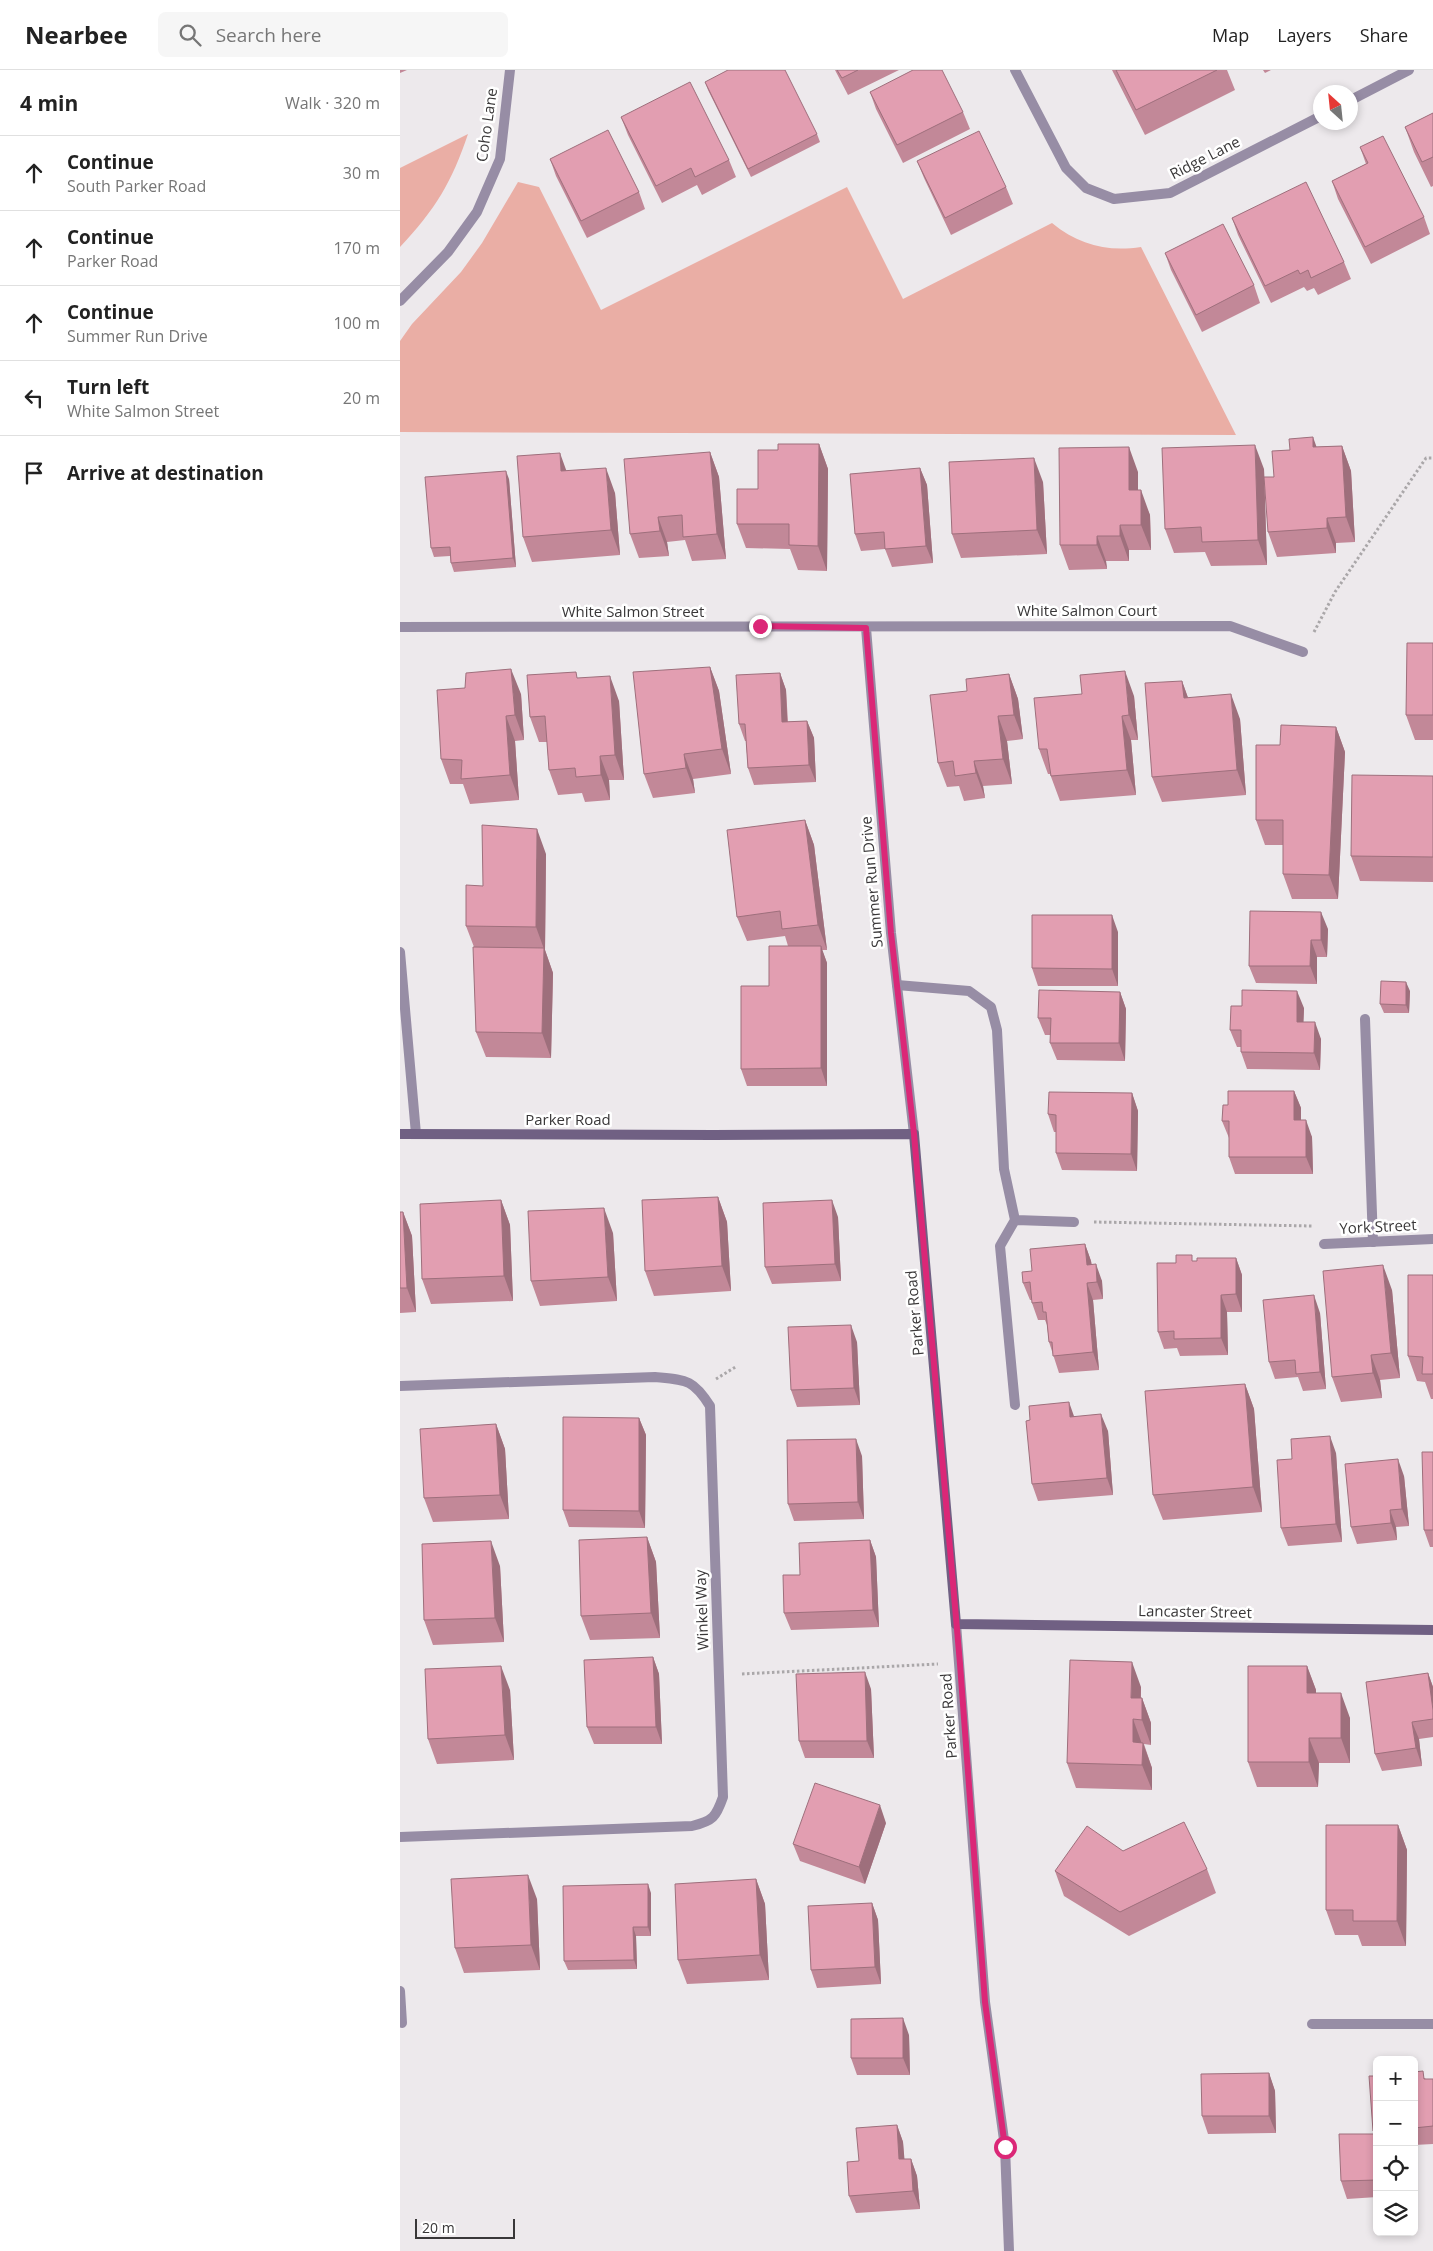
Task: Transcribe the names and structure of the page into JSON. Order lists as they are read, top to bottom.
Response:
{
  "streets": {
    "street": [
      "Coho Lane",
      "Ridge Lane",
      "White Salmon Court",
      "White Salmon Street",
      "Summer Run Drive",
      "Parker Road",
      "York Street",
      "Winkel Way",
      "Lancaster Street"
    ]
  },
  "crossings": [
    ["White Salmon Court", "White Salmon Street"],
    ["White Salmon Court", "Summer Run Drive"],
    ["White Salmon Street", "Summer Run Drive"],
    ["Summer Run Drive", "Parker Road"],
    ["Parker Road", "Lancaster Street"]
  ],
  "scale_bar": "20 m",
  "north": "top left",
  "page": {
    "header": "Nearbee",
    "search": "Search here",
    "nav": ["Map", "Layers", "Share"],
    "heading": ["4 min", "Walk · 320 m"],
    "list": [
      ["Continue", "South Parker Road", "30 m"],
      ["Continue", "Parker Road", "170 m"],
      ["Continue", "Summer Run Drive", "100 m"],
      ["Turn left", "White Salmon Street", "20 m"],
      "Arrive at destination"
    ],
    "map_buttons": ["+", "−"],
    "scale": "20 m"
  }
}
